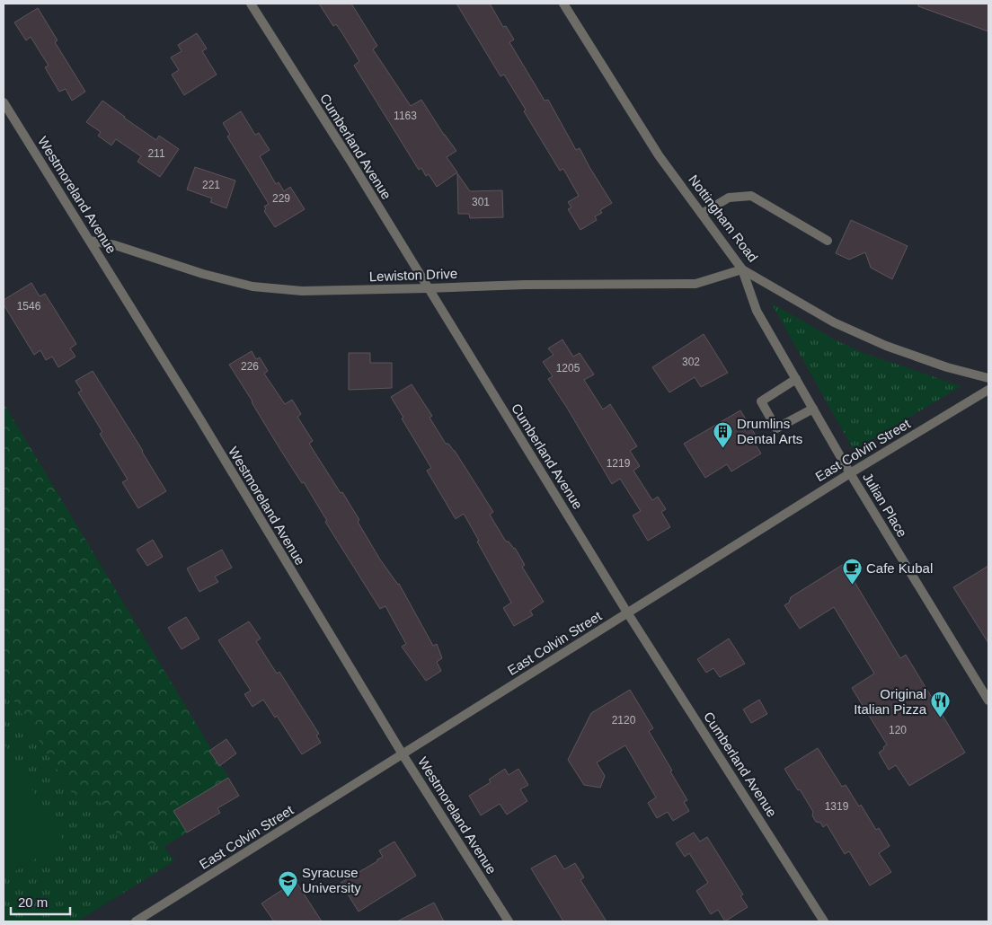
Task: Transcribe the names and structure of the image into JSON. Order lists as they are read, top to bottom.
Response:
{
  "streets": {
    "street": [
      "Cumberland Avenue",
      "Westmoreland Avenue",
      "Nottingham Road",
      "Lewiston Drive",
      "East Colvin Street",
      "Julian Place"
    ]
  },
  "crossings": [
    ["Cumberland Avenue", "Lewiston Drive"],
    ["Cumberland Avenue", "East Colvin Street"],
    ["Westmoreland Avenue", "Lewiston Drive"],
    ["Westmoreland Avenue", "East Colvin Street"],
    ["Nottingham Road", "Lewiston Drive"],
    ["Nottingham Road", "Julian Place"],
    ["Lewiston Drive", "Julian Place"],
    ["East Colvin Street", "Julian Place"]
  ],
  "places": {
    "building": ["Drumlins Dental Arts"],
    "cafe": ["Cafe Kubal"],
    "restaurant": ["Original Italian Pizza"],
    "school or university": ["Syracuse University"]
  },
  "house_numbers": [
    "1163",
    "211",
    "221",
    "229",
    "301",
    "1546",
    "302",
    "226",
    "1205",
    "1219",
    "2120",
    "120",
    "1319"
  ],
  "scale_bar": "20 m"
}
